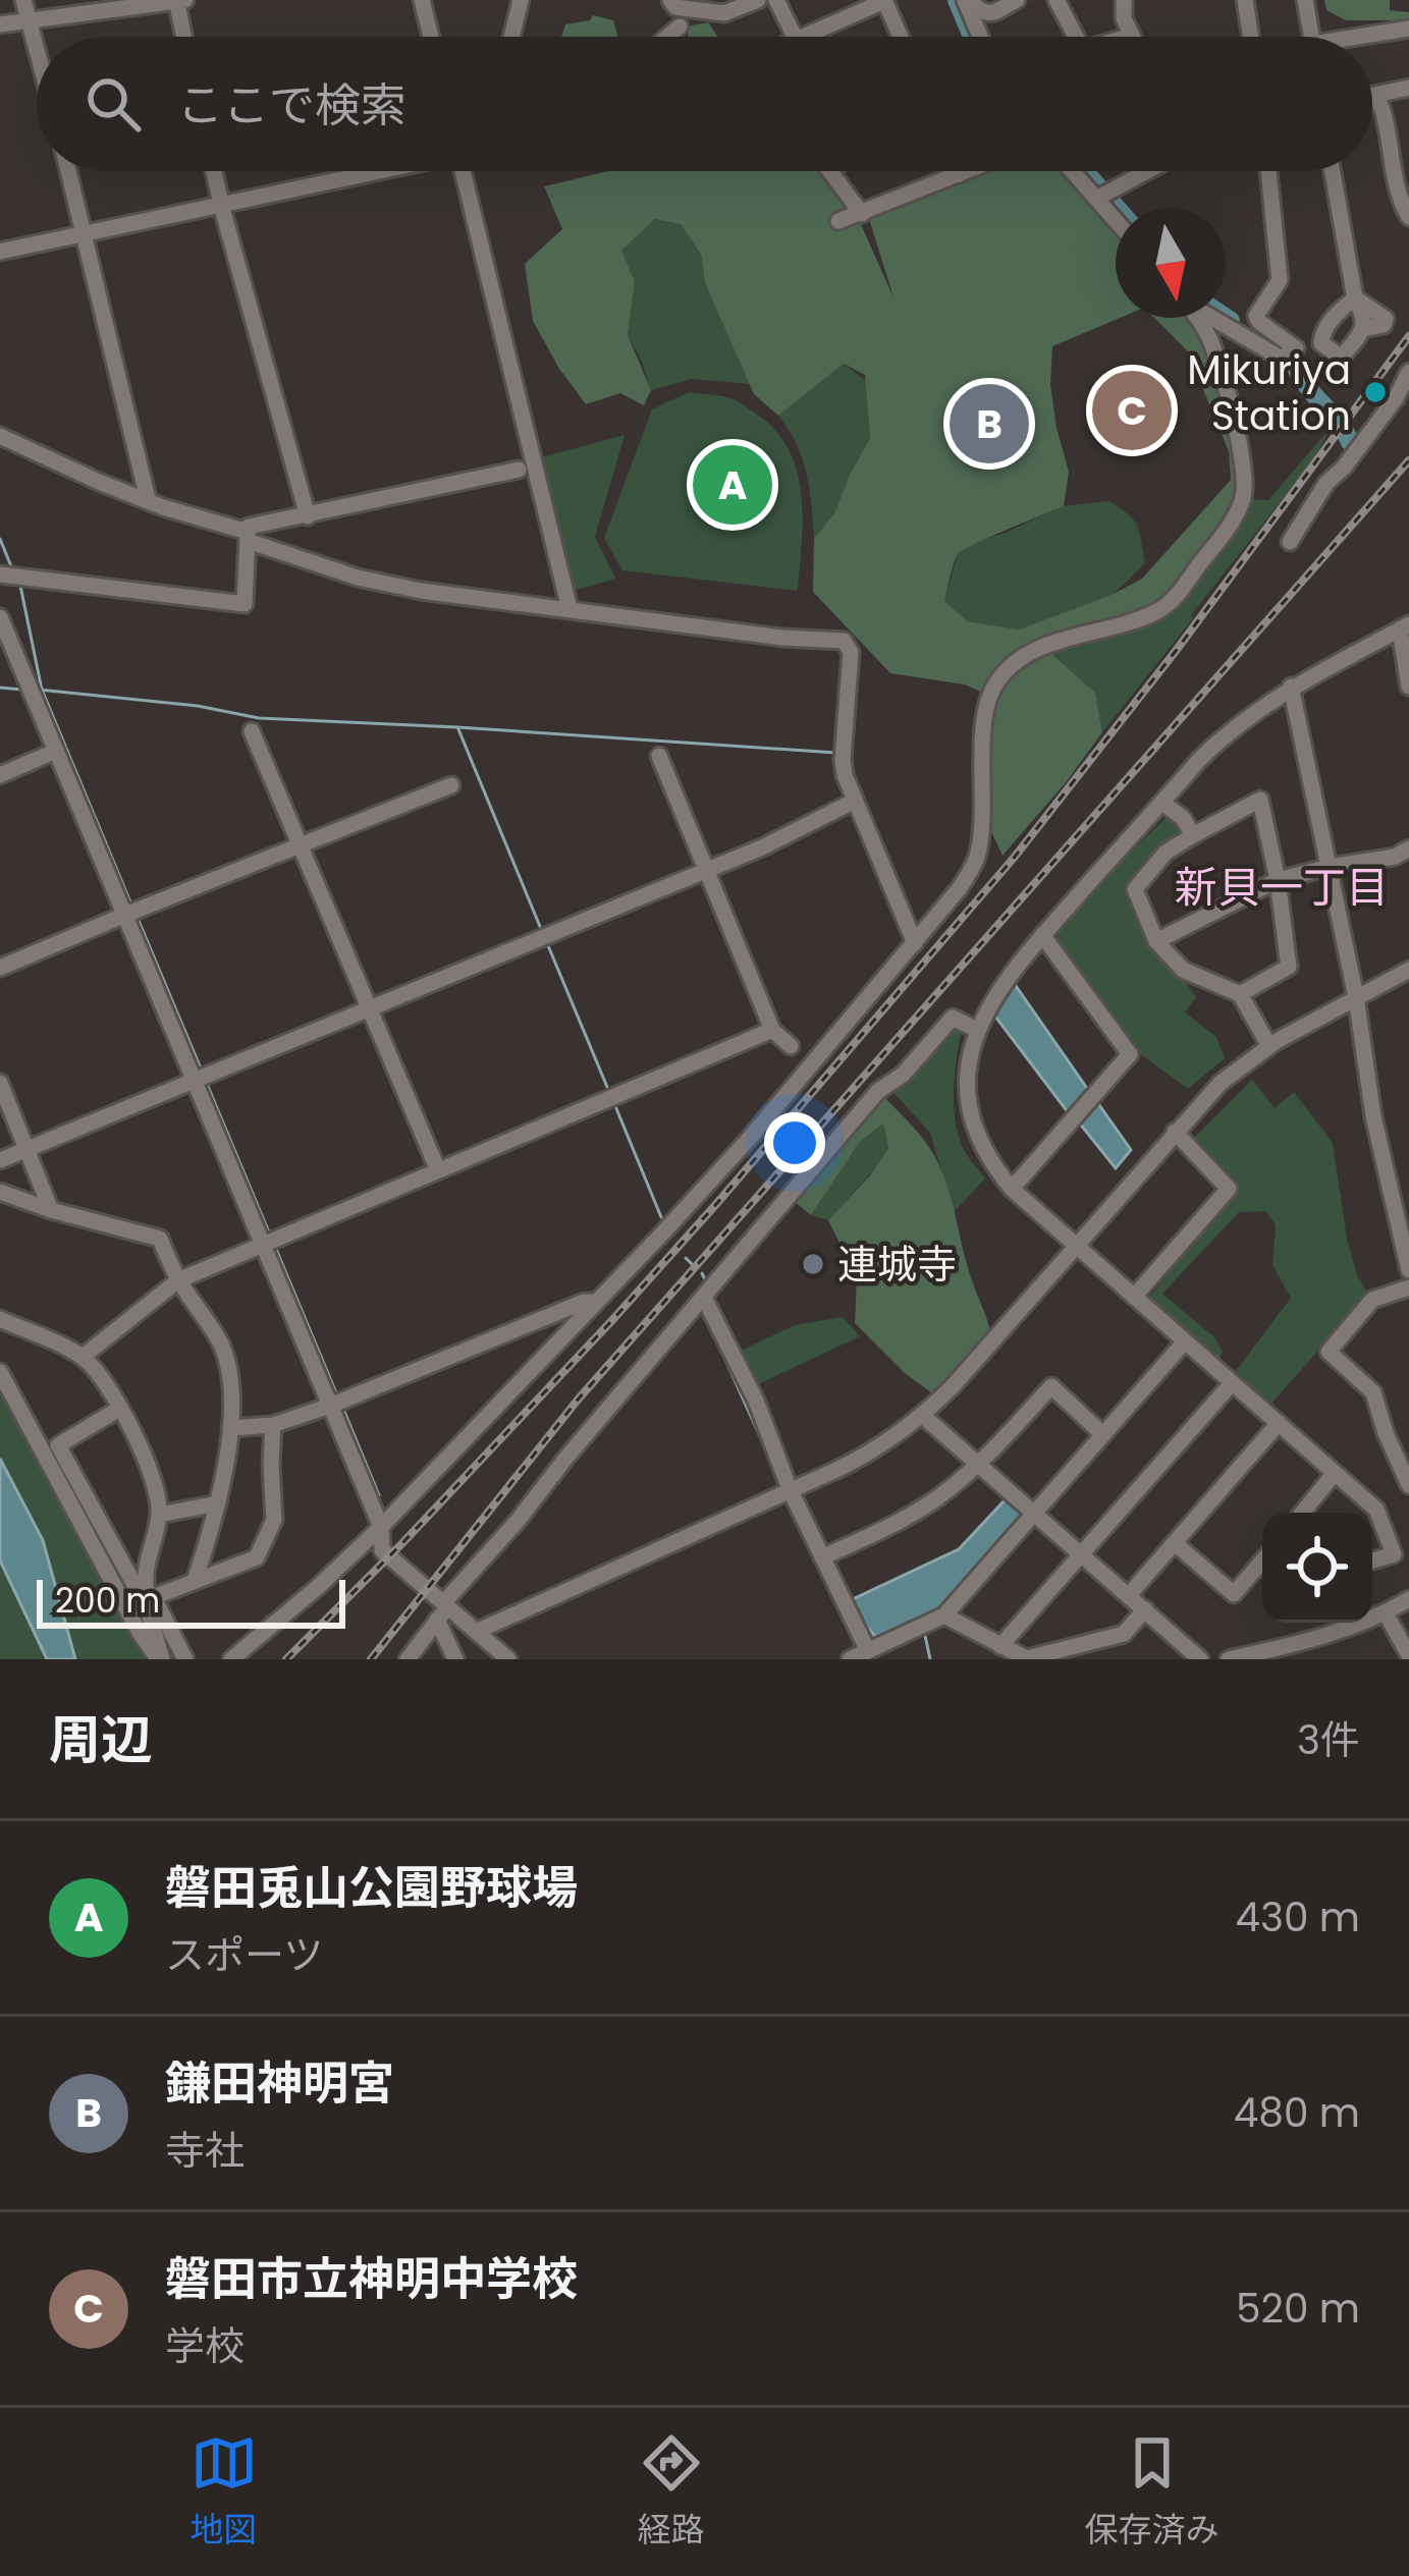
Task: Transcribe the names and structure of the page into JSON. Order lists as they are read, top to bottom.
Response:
{
  "districts": ["新貝一丁目"],
  "places": ["Mikuriya Station", "連城寺"],
  "scale_bar": "200 m",
  "north": "bottom",
  "page": {
    "search": "ここで検索",
    "pins": ["C", "B", "A"],
    "scale": "200 m",
    "heading": ["周辺", "3件"],
    "list": [
      {
        "mark": "A",
        "name": "磐田兎山公園野球場",
        "note": "スポーツ",
        "value": "430 m"
      },
      {
        "mark": "B",
        "name": "鎌田神明宮",
        "note": "寺社",
        "value": "480 m"
      },
      {
        "mark": "C",
        "name": "磐田市立神明中学校",
        "note": "学校",
        "value": "520 m"
      }
    ],
    "nav": ["地図", "経路", "保存済み"]
  }
}
